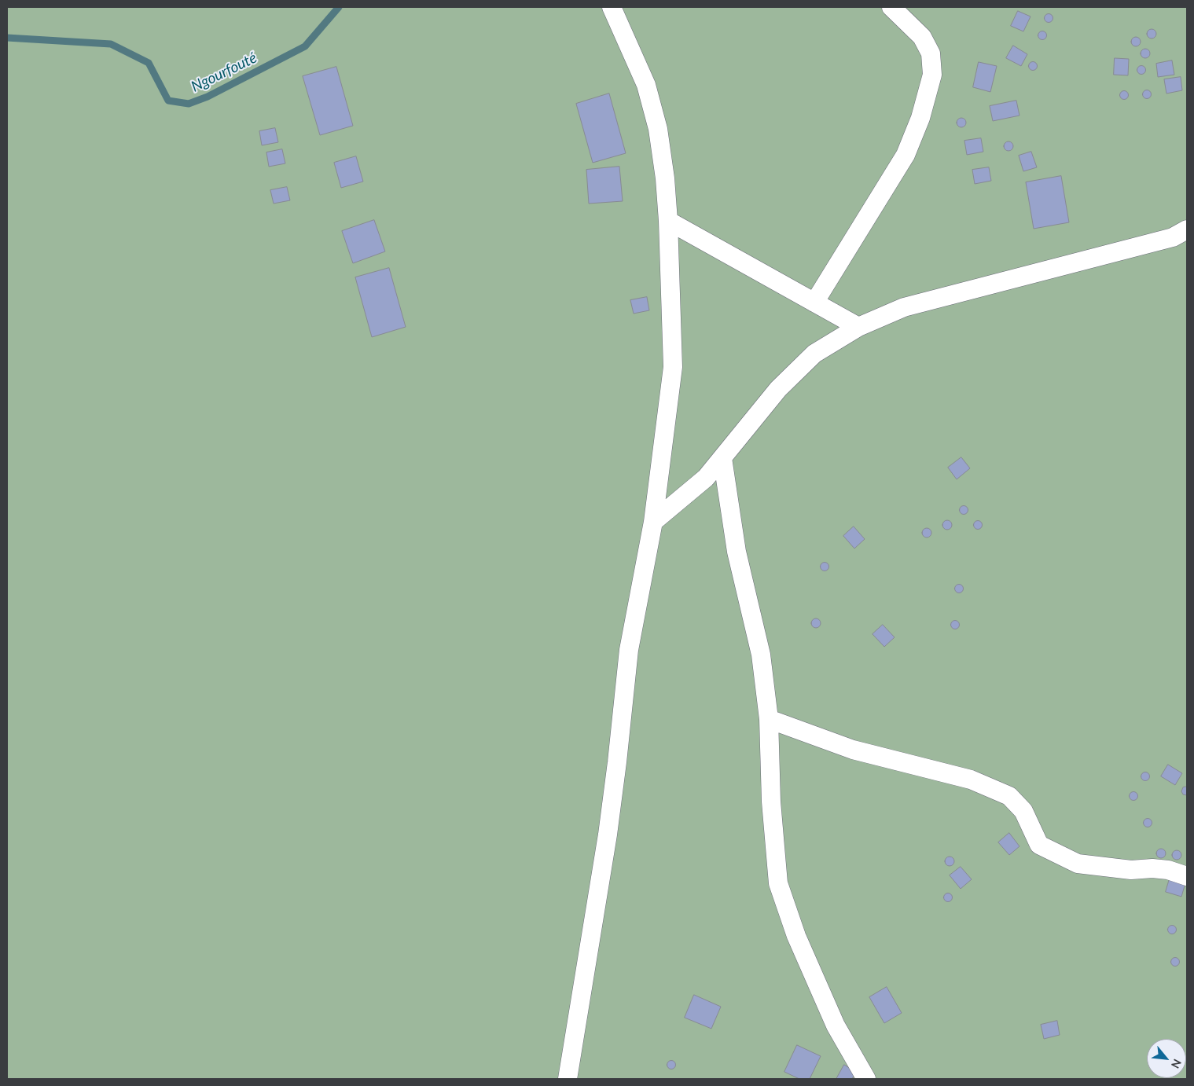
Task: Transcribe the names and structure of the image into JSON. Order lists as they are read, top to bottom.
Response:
{
  "water": ["Ngourfouté"],
  "north": "bottom right"
}
